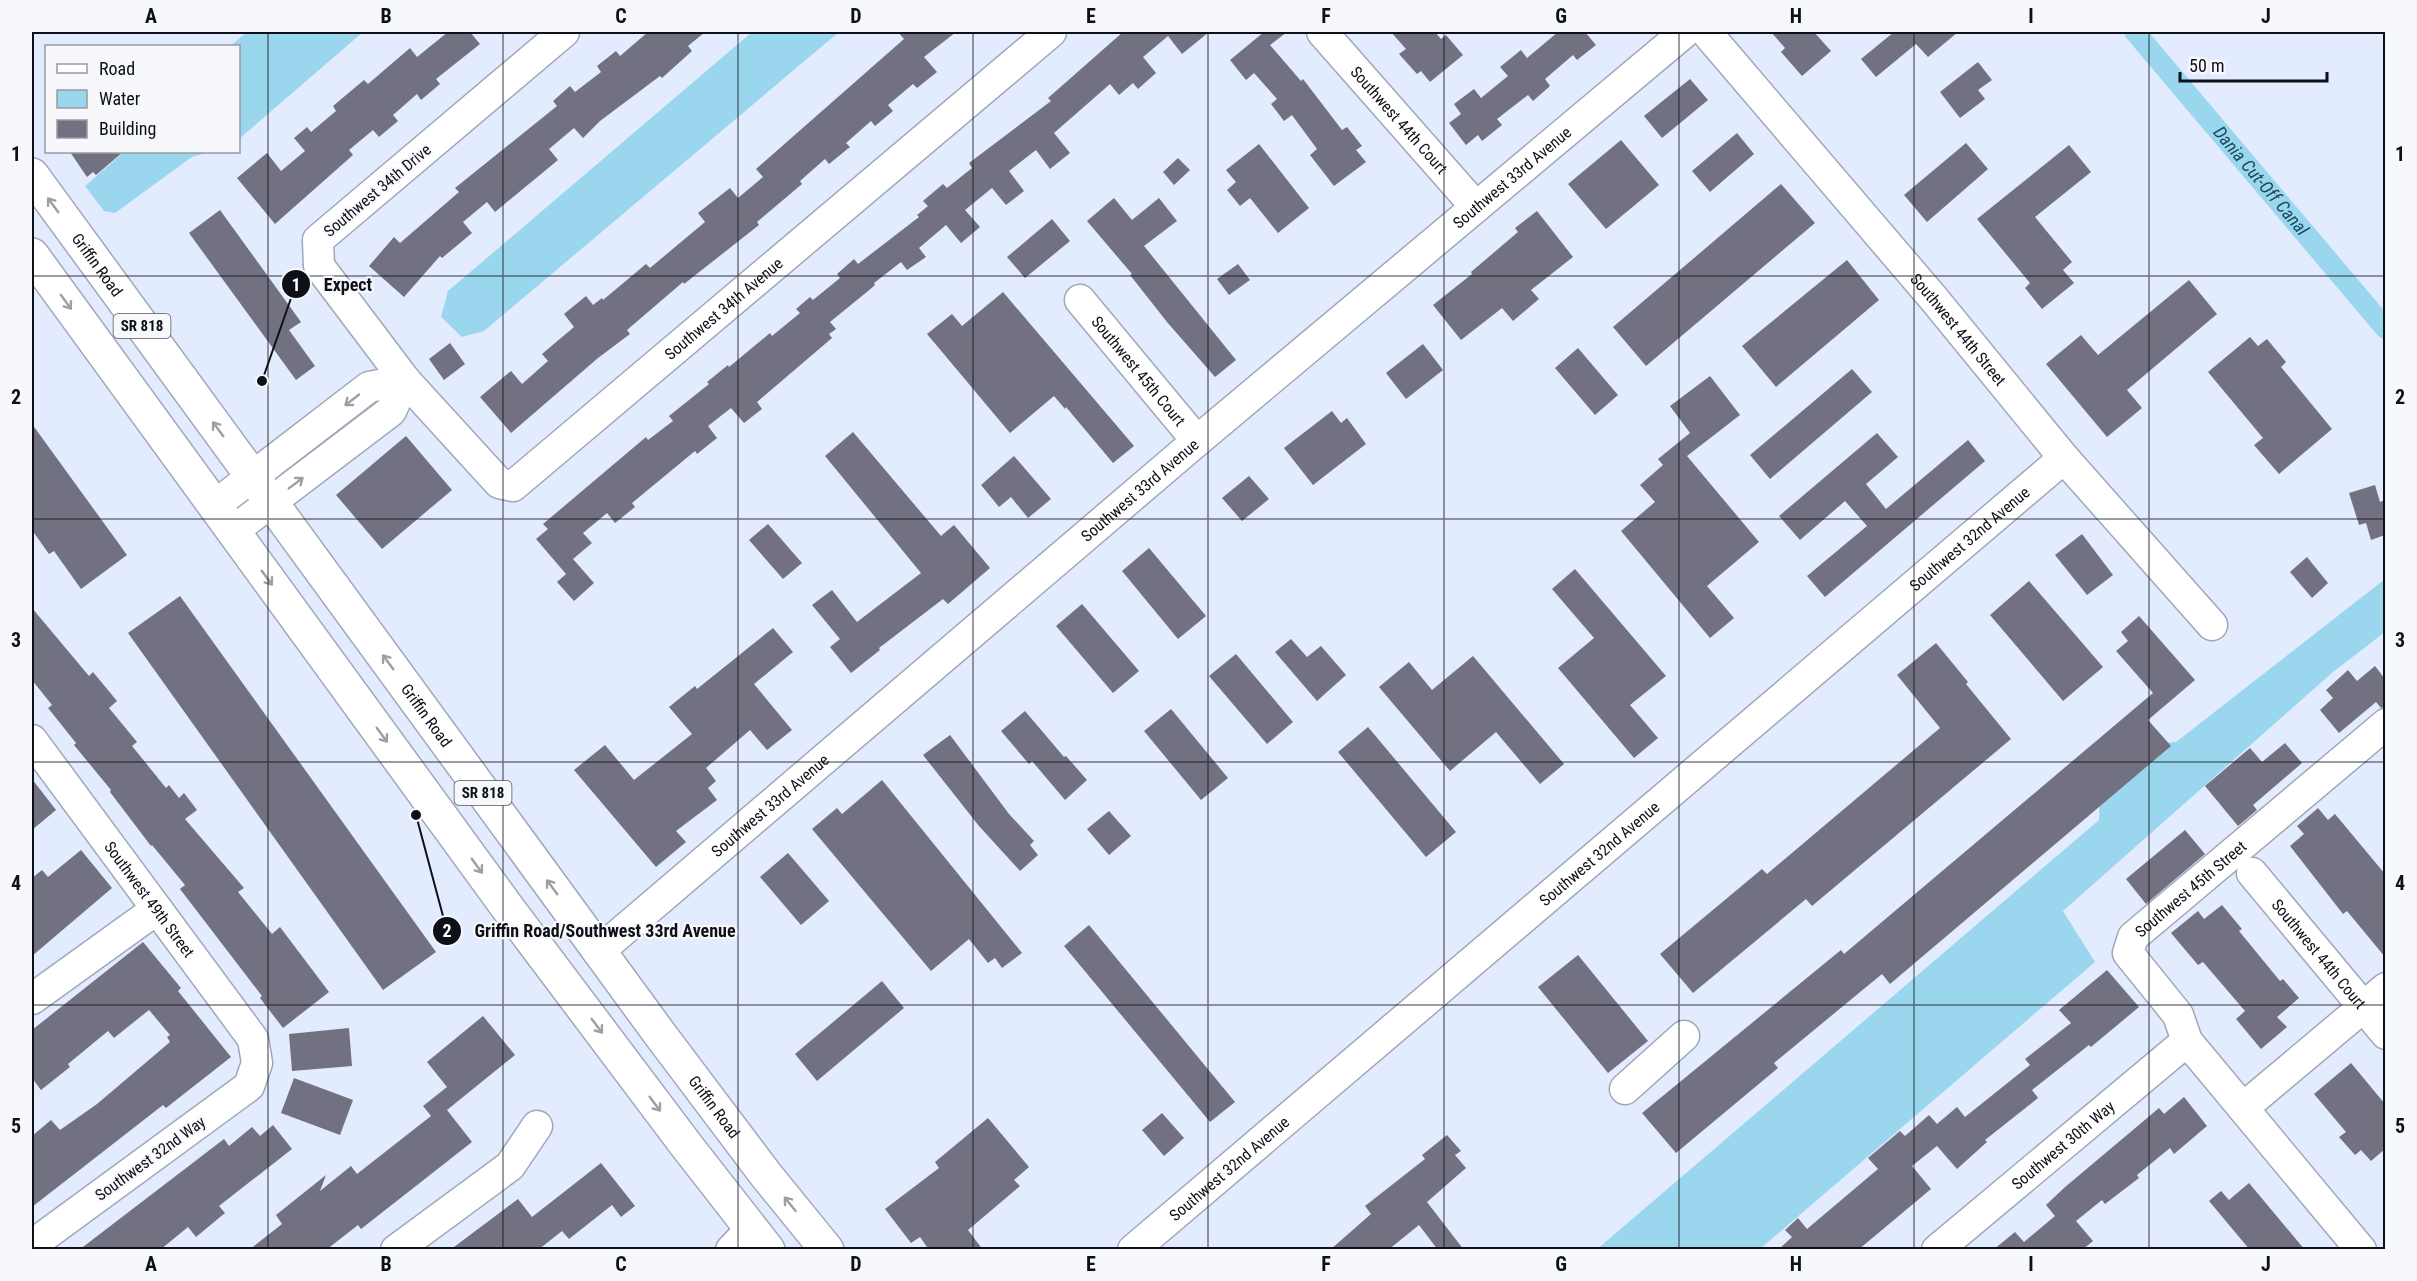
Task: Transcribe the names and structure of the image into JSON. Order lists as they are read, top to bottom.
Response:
{
  "streets": {
    "main road": ["Griffin Road", "SR 818"],
    "street": [
      "Southwest 44th Court",
      "Southwest 33rd Avenue",
      "Southwest 34th Drive",
      "Southwest 34th Avenue",
      "Southwest 44th Street",
      "Southwest 45th Court",
      "Southwest 32nd Avenue",
      "Southwest 45th Street",
      "Southwest 49th Street",
      "Southwest 30th Way",
      "Southwest 32nd Way"
    ]
  },
  "crossings": [
    ["Southwest 44th Court", "Southwest 33rd Avenue"],
    ["Southwest 33rd Avenue", "Griffin Road"],
    ["Southwest 33rd Avenue", "Southwest 45th Court"],
    ["Southwest 34th Drive", "Southwest 34th Avenue"],
    ["Southwest 44th Street", "Southwest 32nd Avenue"],
    ["Southwest 45th Street", "Southwest 30th Way"],
    ["Southwest 49th Street", "Southwest 32nd Way"]
  ],
  "water": ["Dania Cut-Off Canal"],
  "places": ["Expect", "Griffin Road/Southwest 33rd Avenue"],
  "legend": ["Road", "Water", "Building"],
  "scale_bar": "50 m",
  "grid": {
    "columns": [
      "A",
      "B",
      "C",
      "D",
      "E",
      "F",
      "G",
      "H",
      "I",
      "J"
    ],
    "rows": [
      "1",
      "2",
      "3",
      "4",
      "5"
    ]
  }
}
